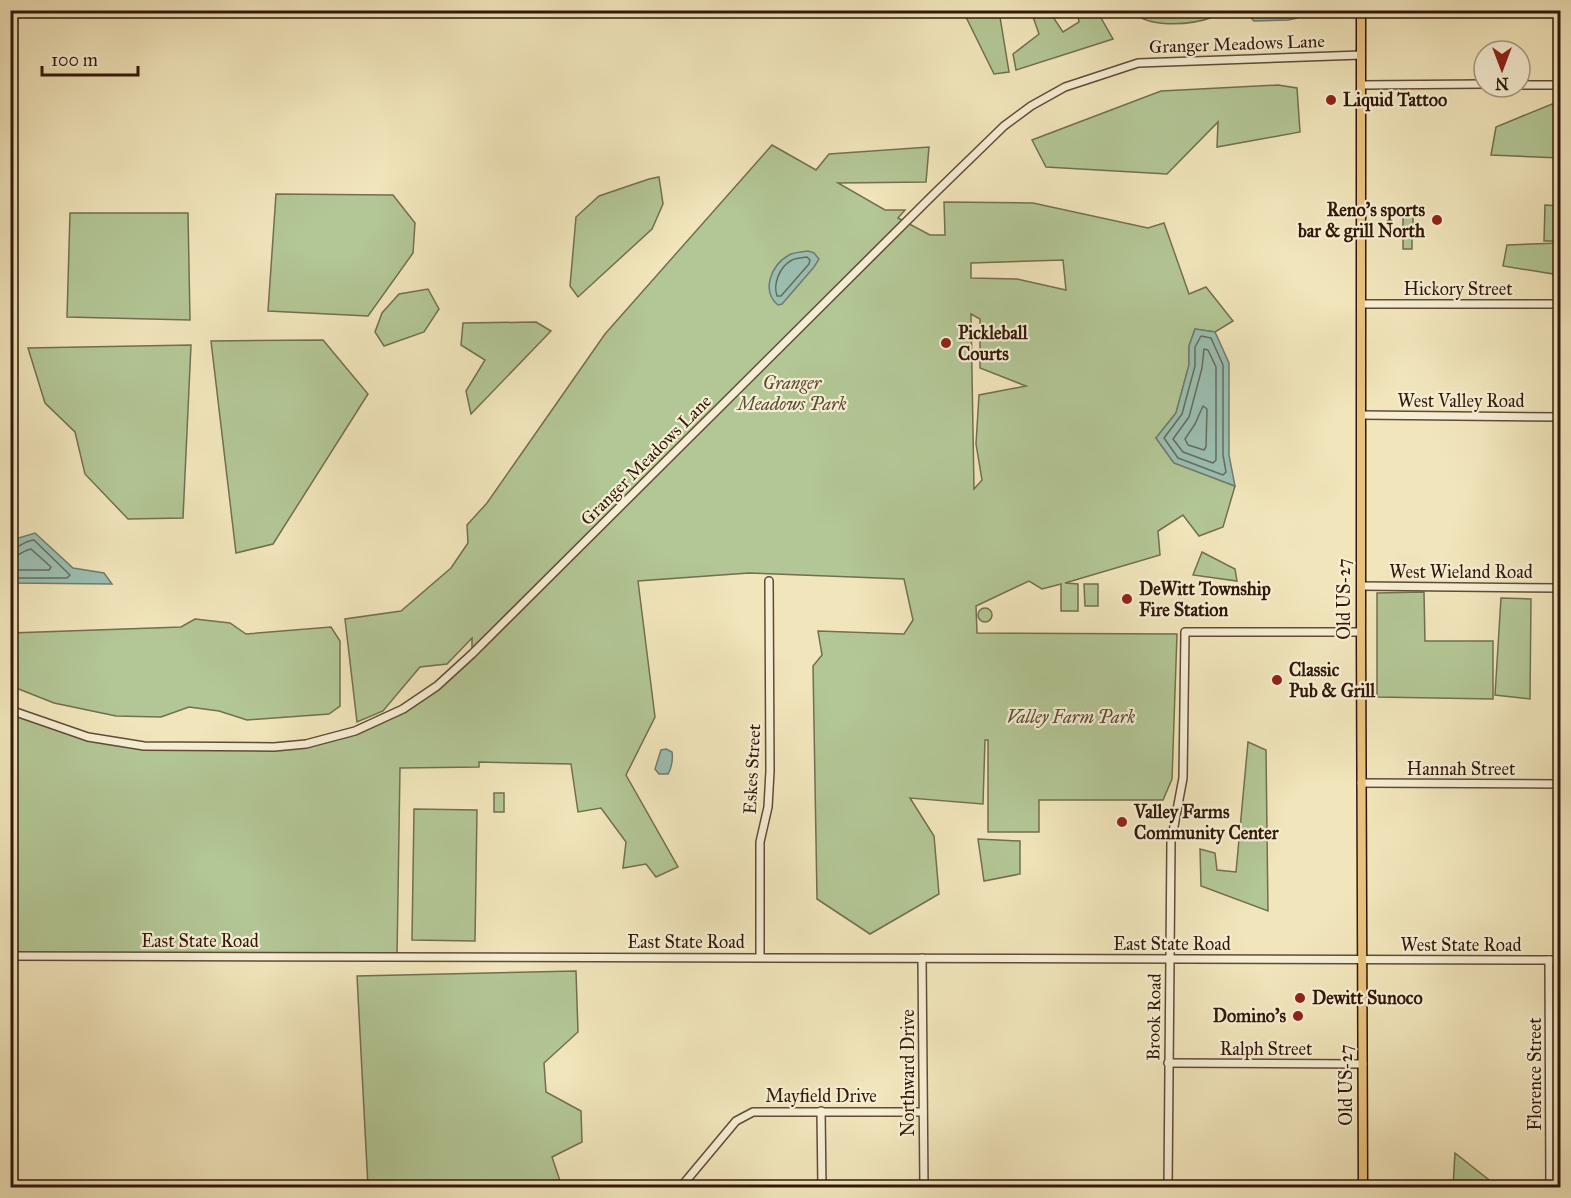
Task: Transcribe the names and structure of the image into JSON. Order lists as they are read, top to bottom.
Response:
{
  "streets": {
    "main road": ["Old US-27"],
    "street": [
      "Granger Meadows Lane",
      "Hickory Street",
      "West Valley Road",
      "West Wieland Road",
      "Eskes Street",
      "Hannah Street",
      "East State Road",
      "West State Road",
      "Brook Road",
      "Ralph Street",
      "Northward Drive",
      "Florence Street",
      "Mayfield Drive"
    ]
  },
  "crossings": [
    ["Granger Meadows Lane", "Old US-27"],
    ["Hickory Street", "Old US-27"],
    ["West Valley Road", "Old US-27"],
    ["West Wieland Road", "Old US-27"],
    ["Old US-27", "Hannah Street"],
    ["Old US-27", "East State Road"],
    ["Old US-27", "West State Road"],
    ["Old US-27", "Brook Road"],
    ["Old US-27", "Ralph Street"],
    ["Eskes Street", "East State Road"],
    ["East State Road", "West State Road"],
    ["East State Road", "Brook Road"],
    ["East State Road", "Northward Drive"],
    ["West State Road", "Florence Street"],
    ["Brook Road", "Ralph Street"],
    ["Northward Drive", "Mayfield Drive"]
  ],
  "parks": ["Granger Meadows Park", "Valley Farm Park"],
  "places": [
    "Liquid Tattoo",
    "Reno's sports bar & grill North",
    "Pickleball Courts",
    "DeWitt Township Fire Station",
    "Classic Pub & Grill",
    "Valley Farms Community Center",
    "Dewitt Sunoco",
    "Domino's"
  ],
  "scale_bar": "100 m",
  "north": "bottom"
}
